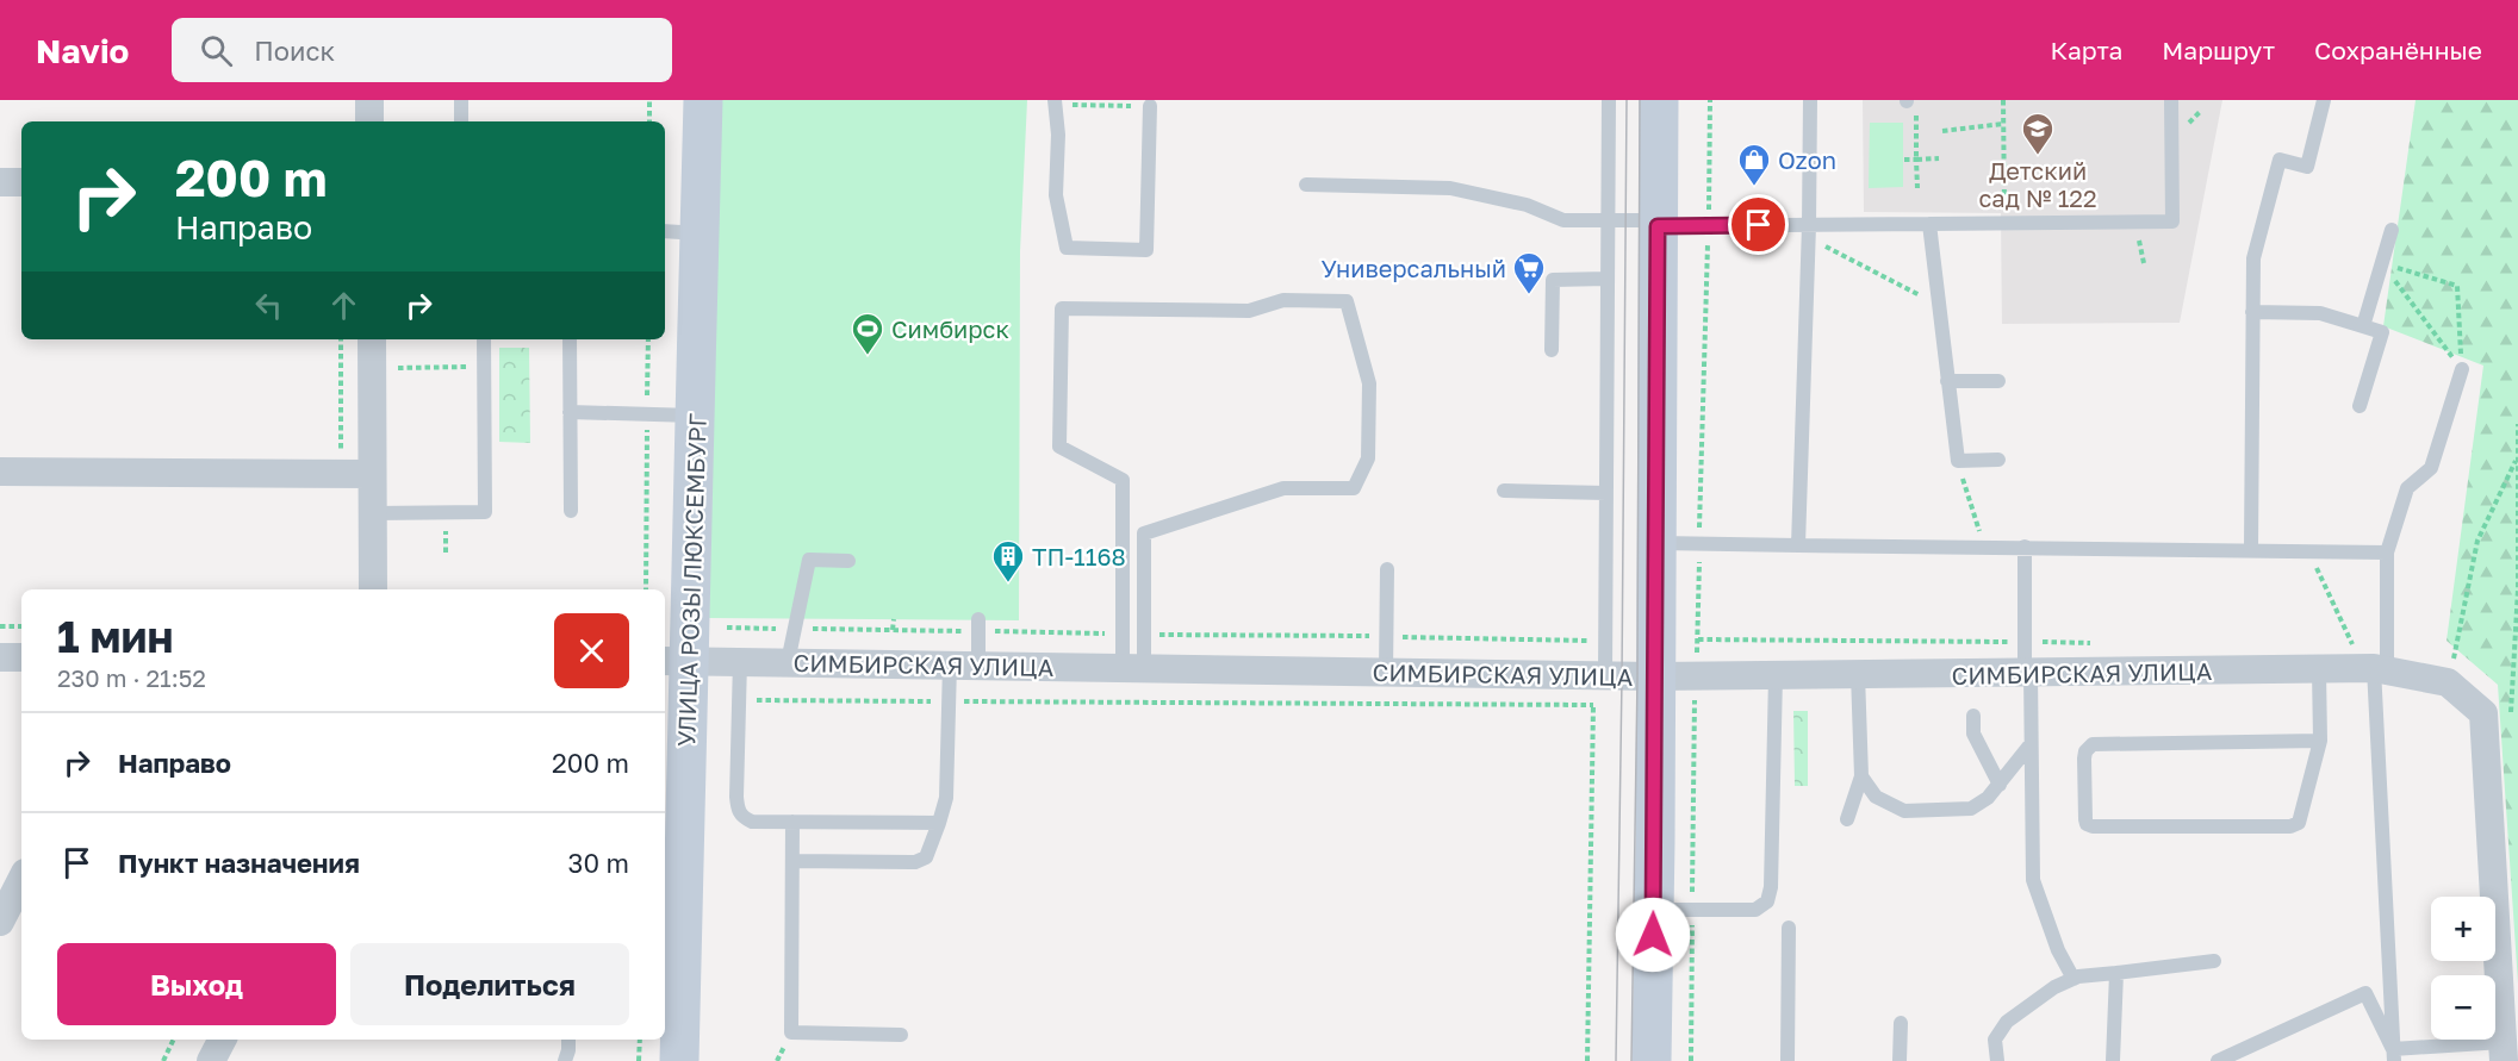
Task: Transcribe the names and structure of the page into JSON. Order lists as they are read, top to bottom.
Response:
{
  "streets": {
    "main road": ["УЛИЦА РОЗЫ ЛЮКСЕМБУРГ"],
    "street": ["СИМБИРСКАЯ УЛИЦА"]
  },
  "crossings": [
    ["УЛИЦА РОЗЫ ЛЮКСЕМБУРГ", "СИМБИРСКАЯ УЛИЦА"]
  ],
  "places": {
    "school or university": ["Детский сад № 122"],
    "shop": ["Ozon"],
    "supermarket": ["Универсальный"],
    "sports": ["Симбирск"],
    "building": ["ТП-1168"]
  },
  "page": {
    "header": "Navio",
    "search": "Поиск",
    "nav": ["Карта", "Маршрут", "Сохранённые"],
    "turn": ["200 m", "Направо"],
    "heading": ["1 мин", "230 m · 21:52"],
    "list": [
      {
        "name": "Направо",
        "value": "200 m"
      },
      {
        "name": "Пункт назначения",
        "value": "30 m"
      }
    ],
    "map_buttons": ["+", "−"],
    "buttons": ["Выход", "Поделиться"]
  }
}
